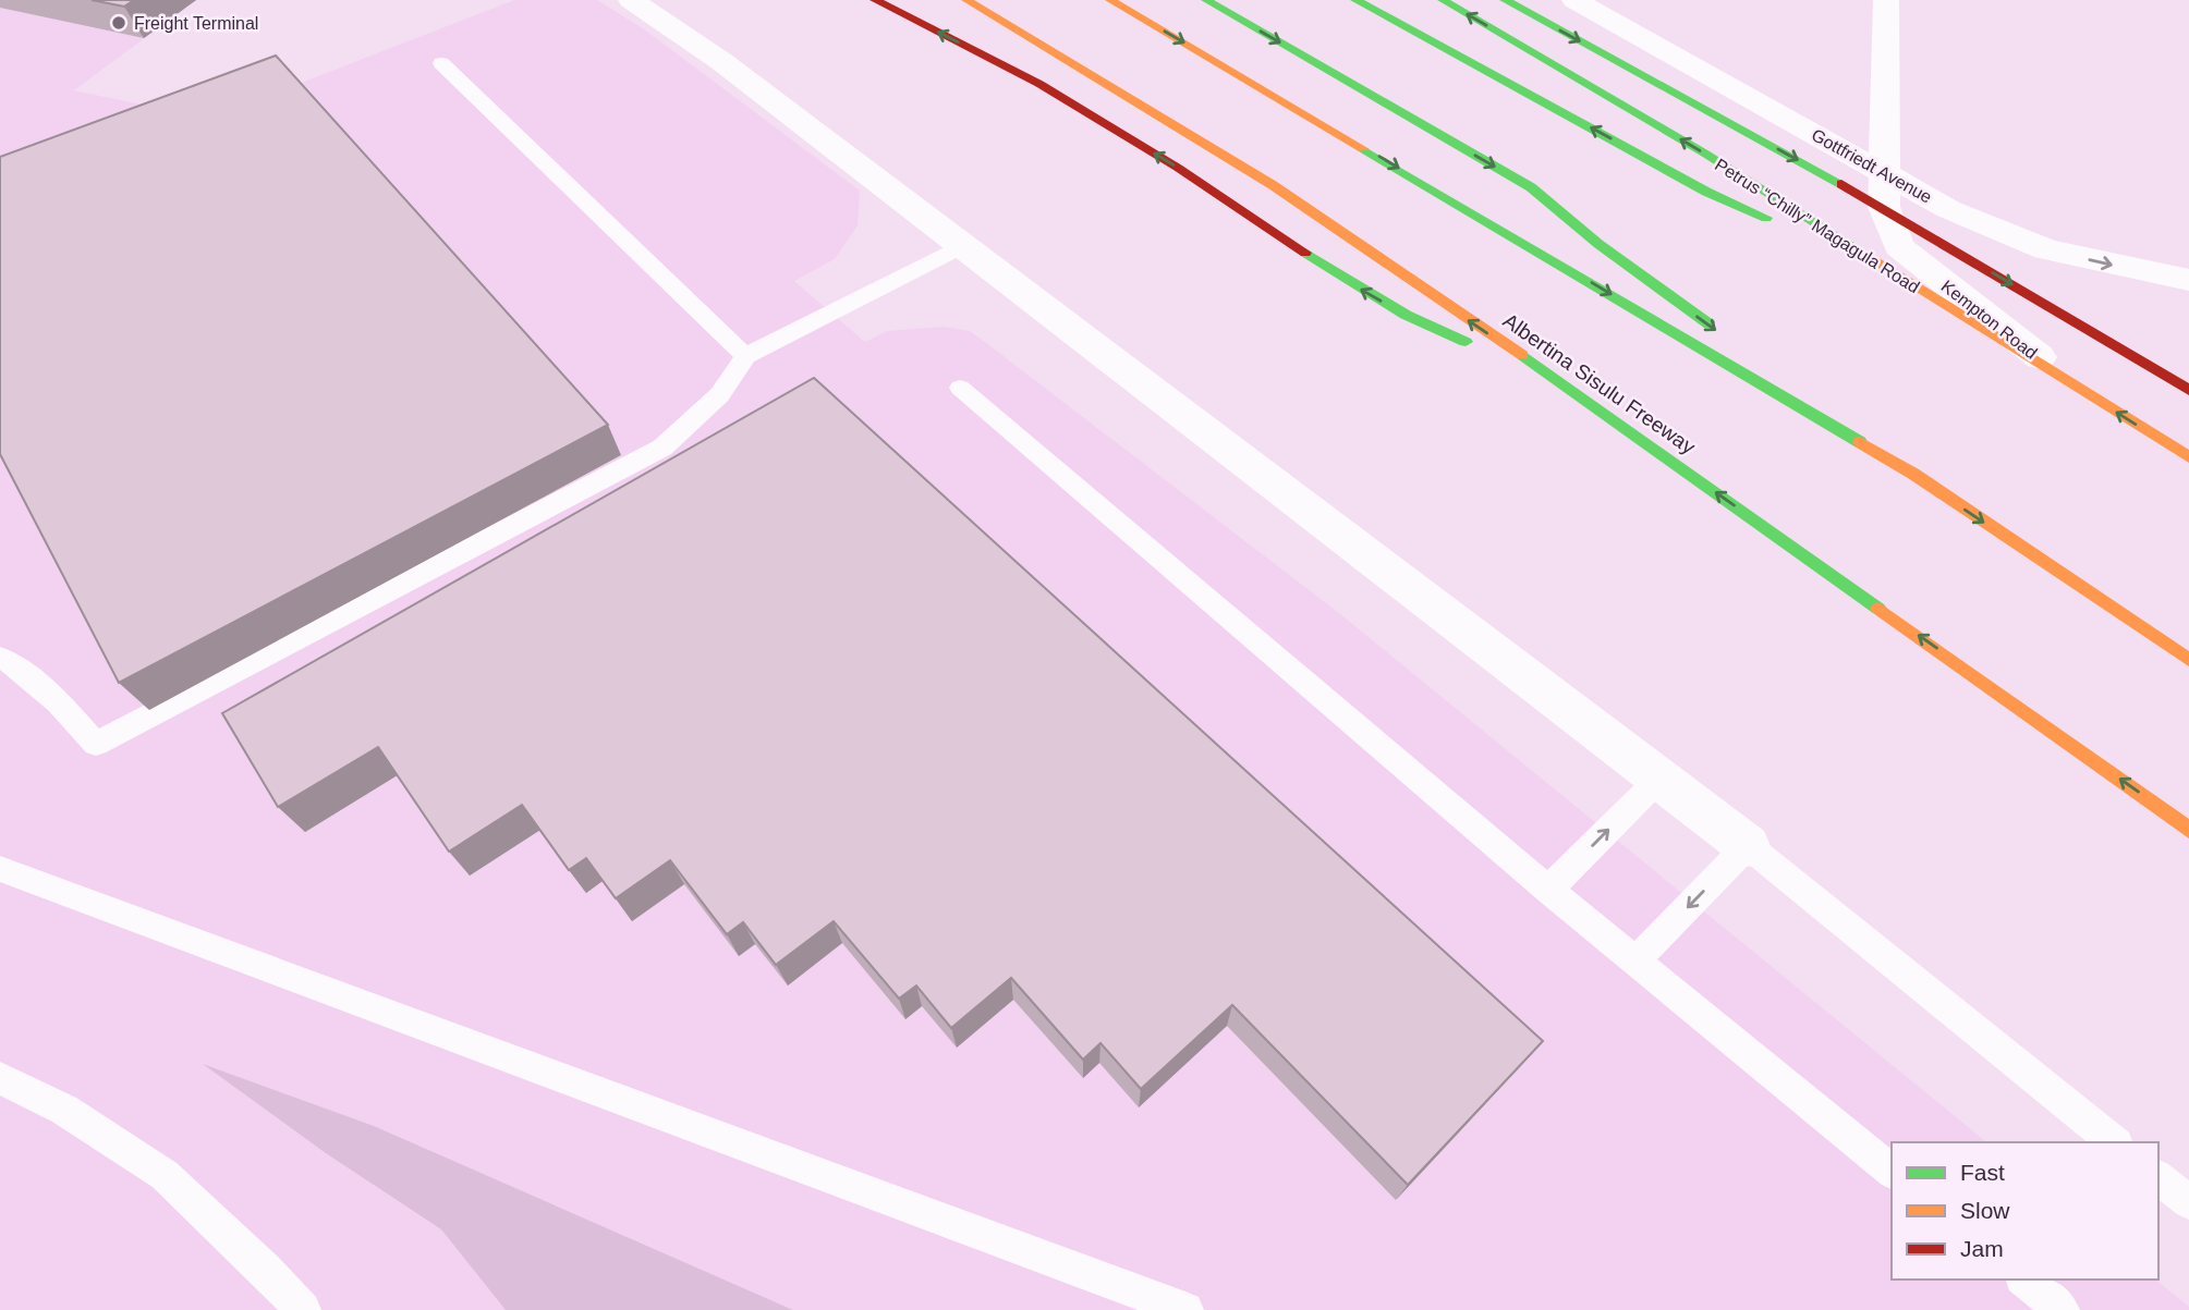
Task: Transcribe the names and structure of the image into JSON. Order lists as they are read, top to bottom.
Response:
{
  "streets": {
    "main road": ["Petrus “Chilly” Magagula Road", "Albertina Sisulu Freeway"],
    "street": ["Gottfriedt Avenue", "Kempton Road"]
  },
  "crossings": [
    ["Gottfriedt Avenue", "Kempton Road"],
    ["Petrus “Chilly” Magagula Road", "Kempton Road"]
  ],
  "one_way": ["Gottfriedt Avenue"],
  "places": ["Freight Terminal"],
  "legend": ["Fast", "Slow", "Jam"]
}
